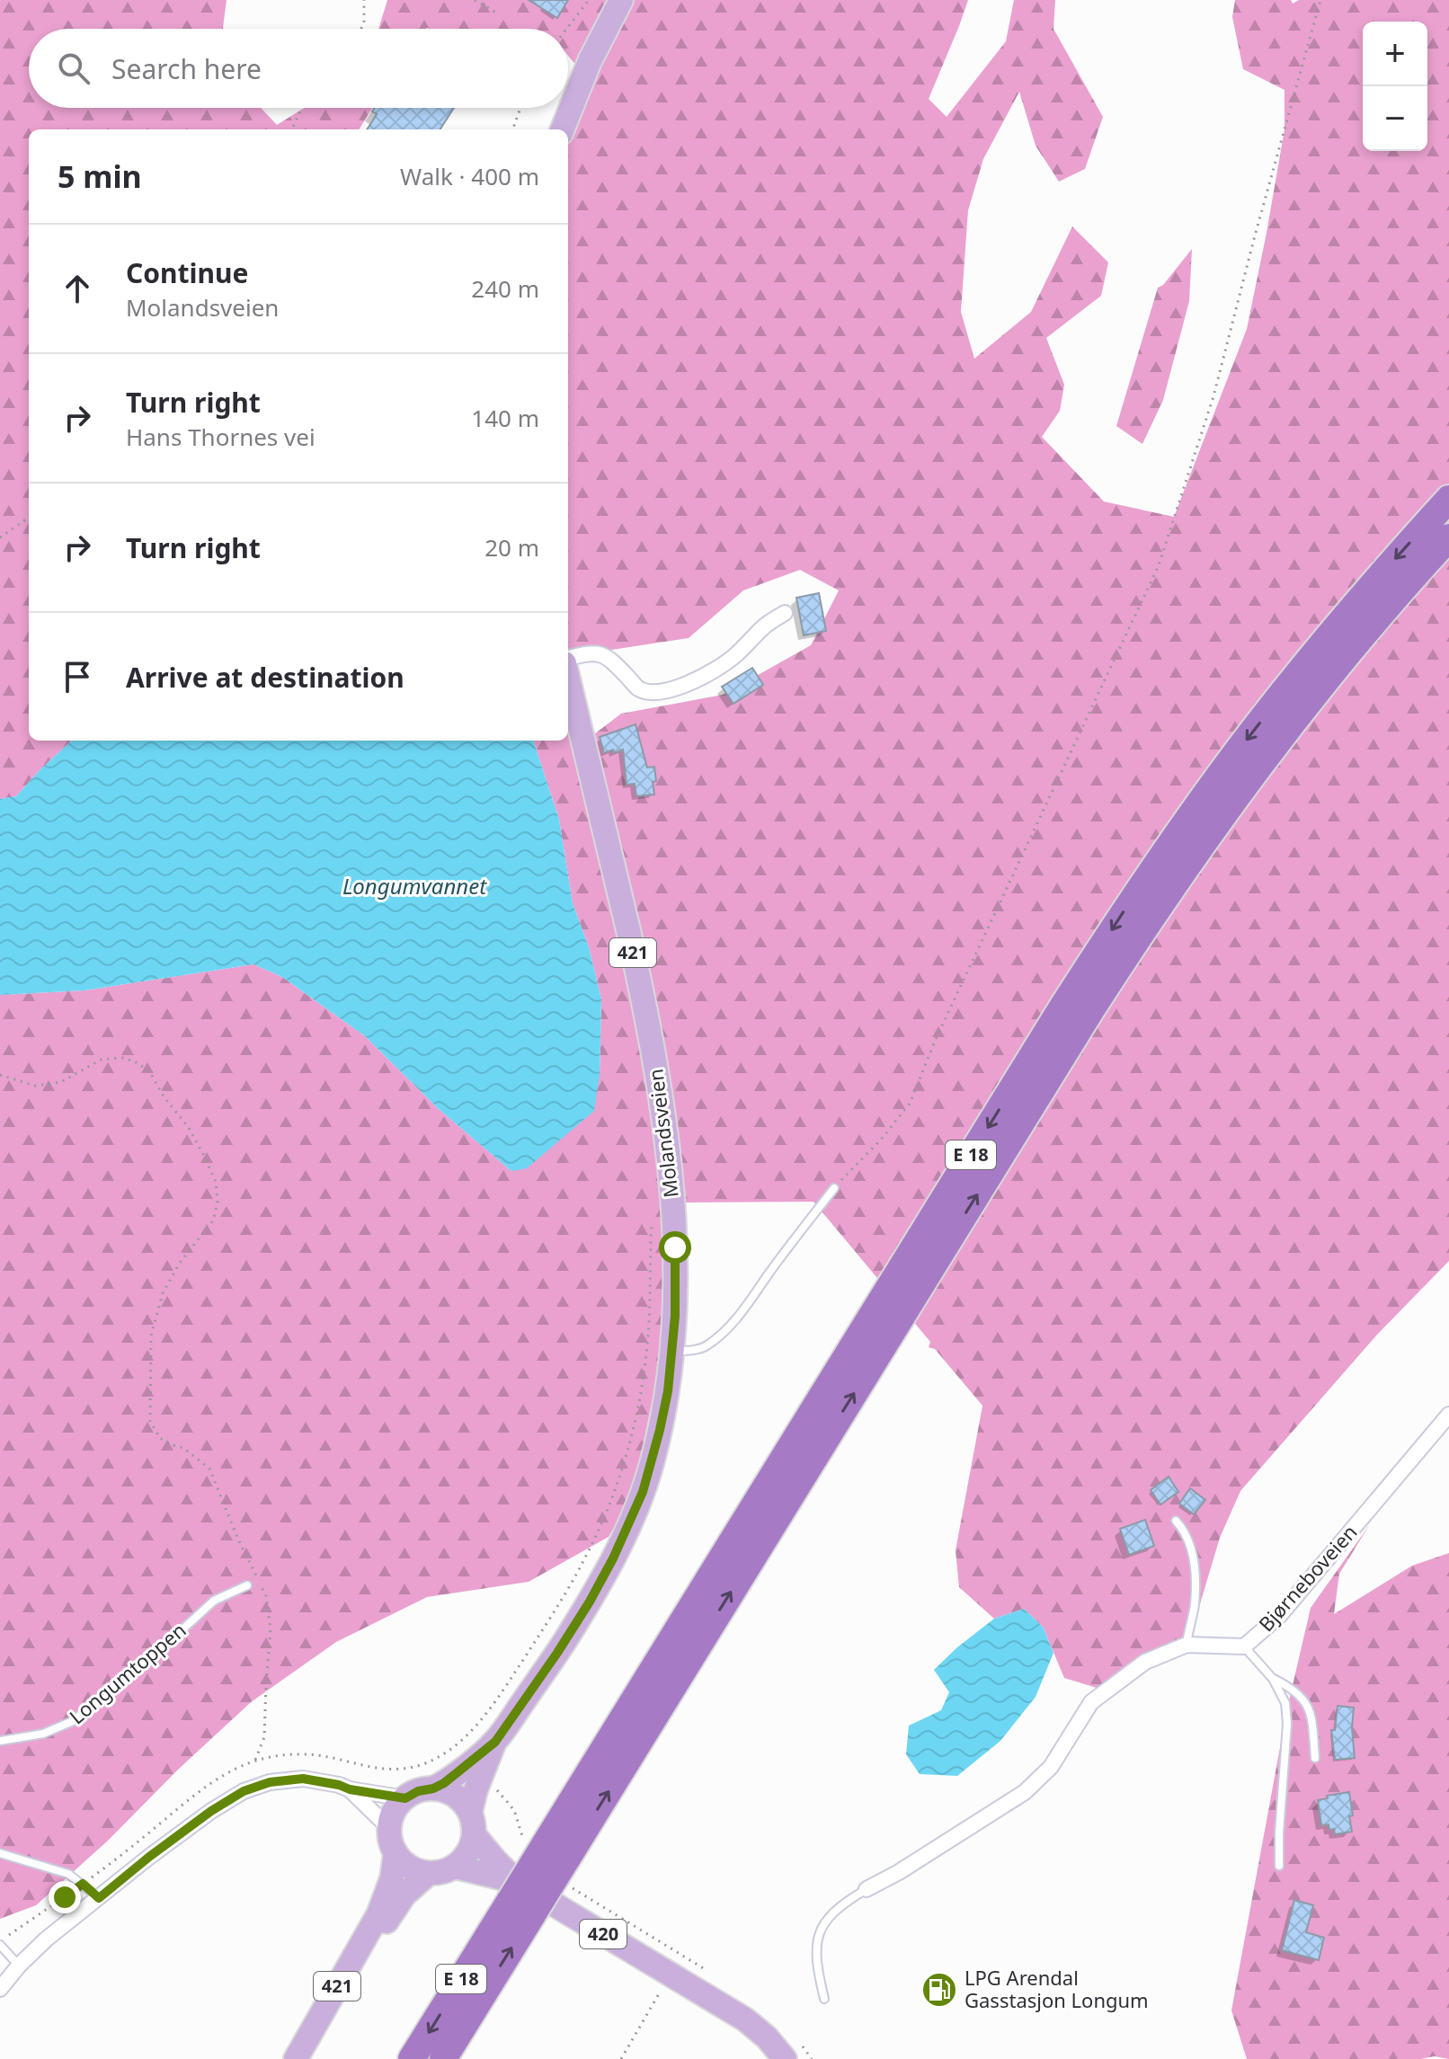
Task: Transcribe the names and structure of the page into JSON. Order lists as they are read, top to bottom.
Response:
{
  "streets": {
    "highway": ["E 18"],
    "main road": ["421", "Molandsveien", "420"],
    "street": ["Bjørneboveien"],
    "lane": ["Longumtoppen"]
  },
  "crossings": [
    ["421", "Molandsveien"],
    ["421", "420"],
    ["Molandsveien", "420"],
    ["E 18", "420"]
  ],
  "water": ["Longumvannet"],
  "places": {
    "fuel station": ["LPG Arendal Gasstasjon Longum"]
  },
  "page": {
    "map_buttons": ["+", "−"],
    "search": "Search here",
    "heading": ["5 min", "Walk · 400 m"],
    "list": [
      ["Continue", "Molandsveien", "240 m"],
      ["Turn right", "Hans Thornes vei", "140 m"],
      ["Turn right", "20 m"],
      "Arrive at destination"
    ]
  }
}
